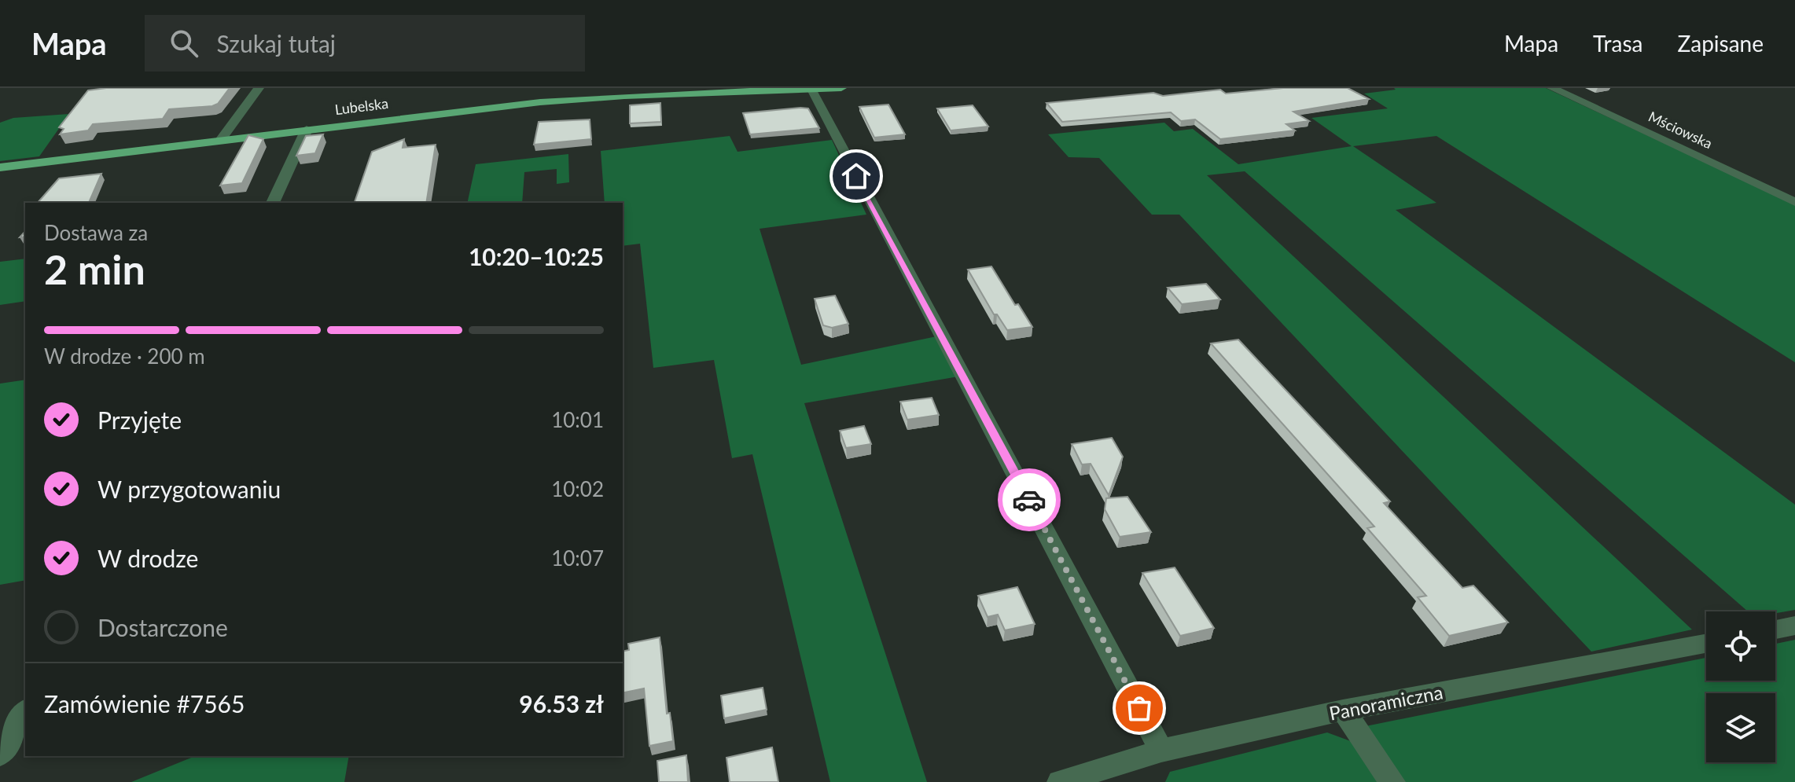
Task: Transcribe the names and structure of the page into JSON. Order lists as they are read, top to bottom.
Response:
{
  "streets": {
    "main road": ["Lubelska"],
    "street": ["Mściowska", "Panoramiczna"]
  },
  "page": {
    "header": "Mapa",
    "search": "Szukaj tutaj",
    "nav": ["Mapa", "Trasa", "Zapisane"],
    "heading": ["2 min", "Dostawa za", "10:20–10:25"],
    "panel": ["Zamówienie #7565", "96.53 zł"],
    "bar": "W drodze · 200 m",
    "list": [
      ["Przyjęte", "10:01"],
      ["W przygotowaniu", "10:02"],
      ["W drodze", "10:07"],
      "Dostarczone"
    ]
  }
}
